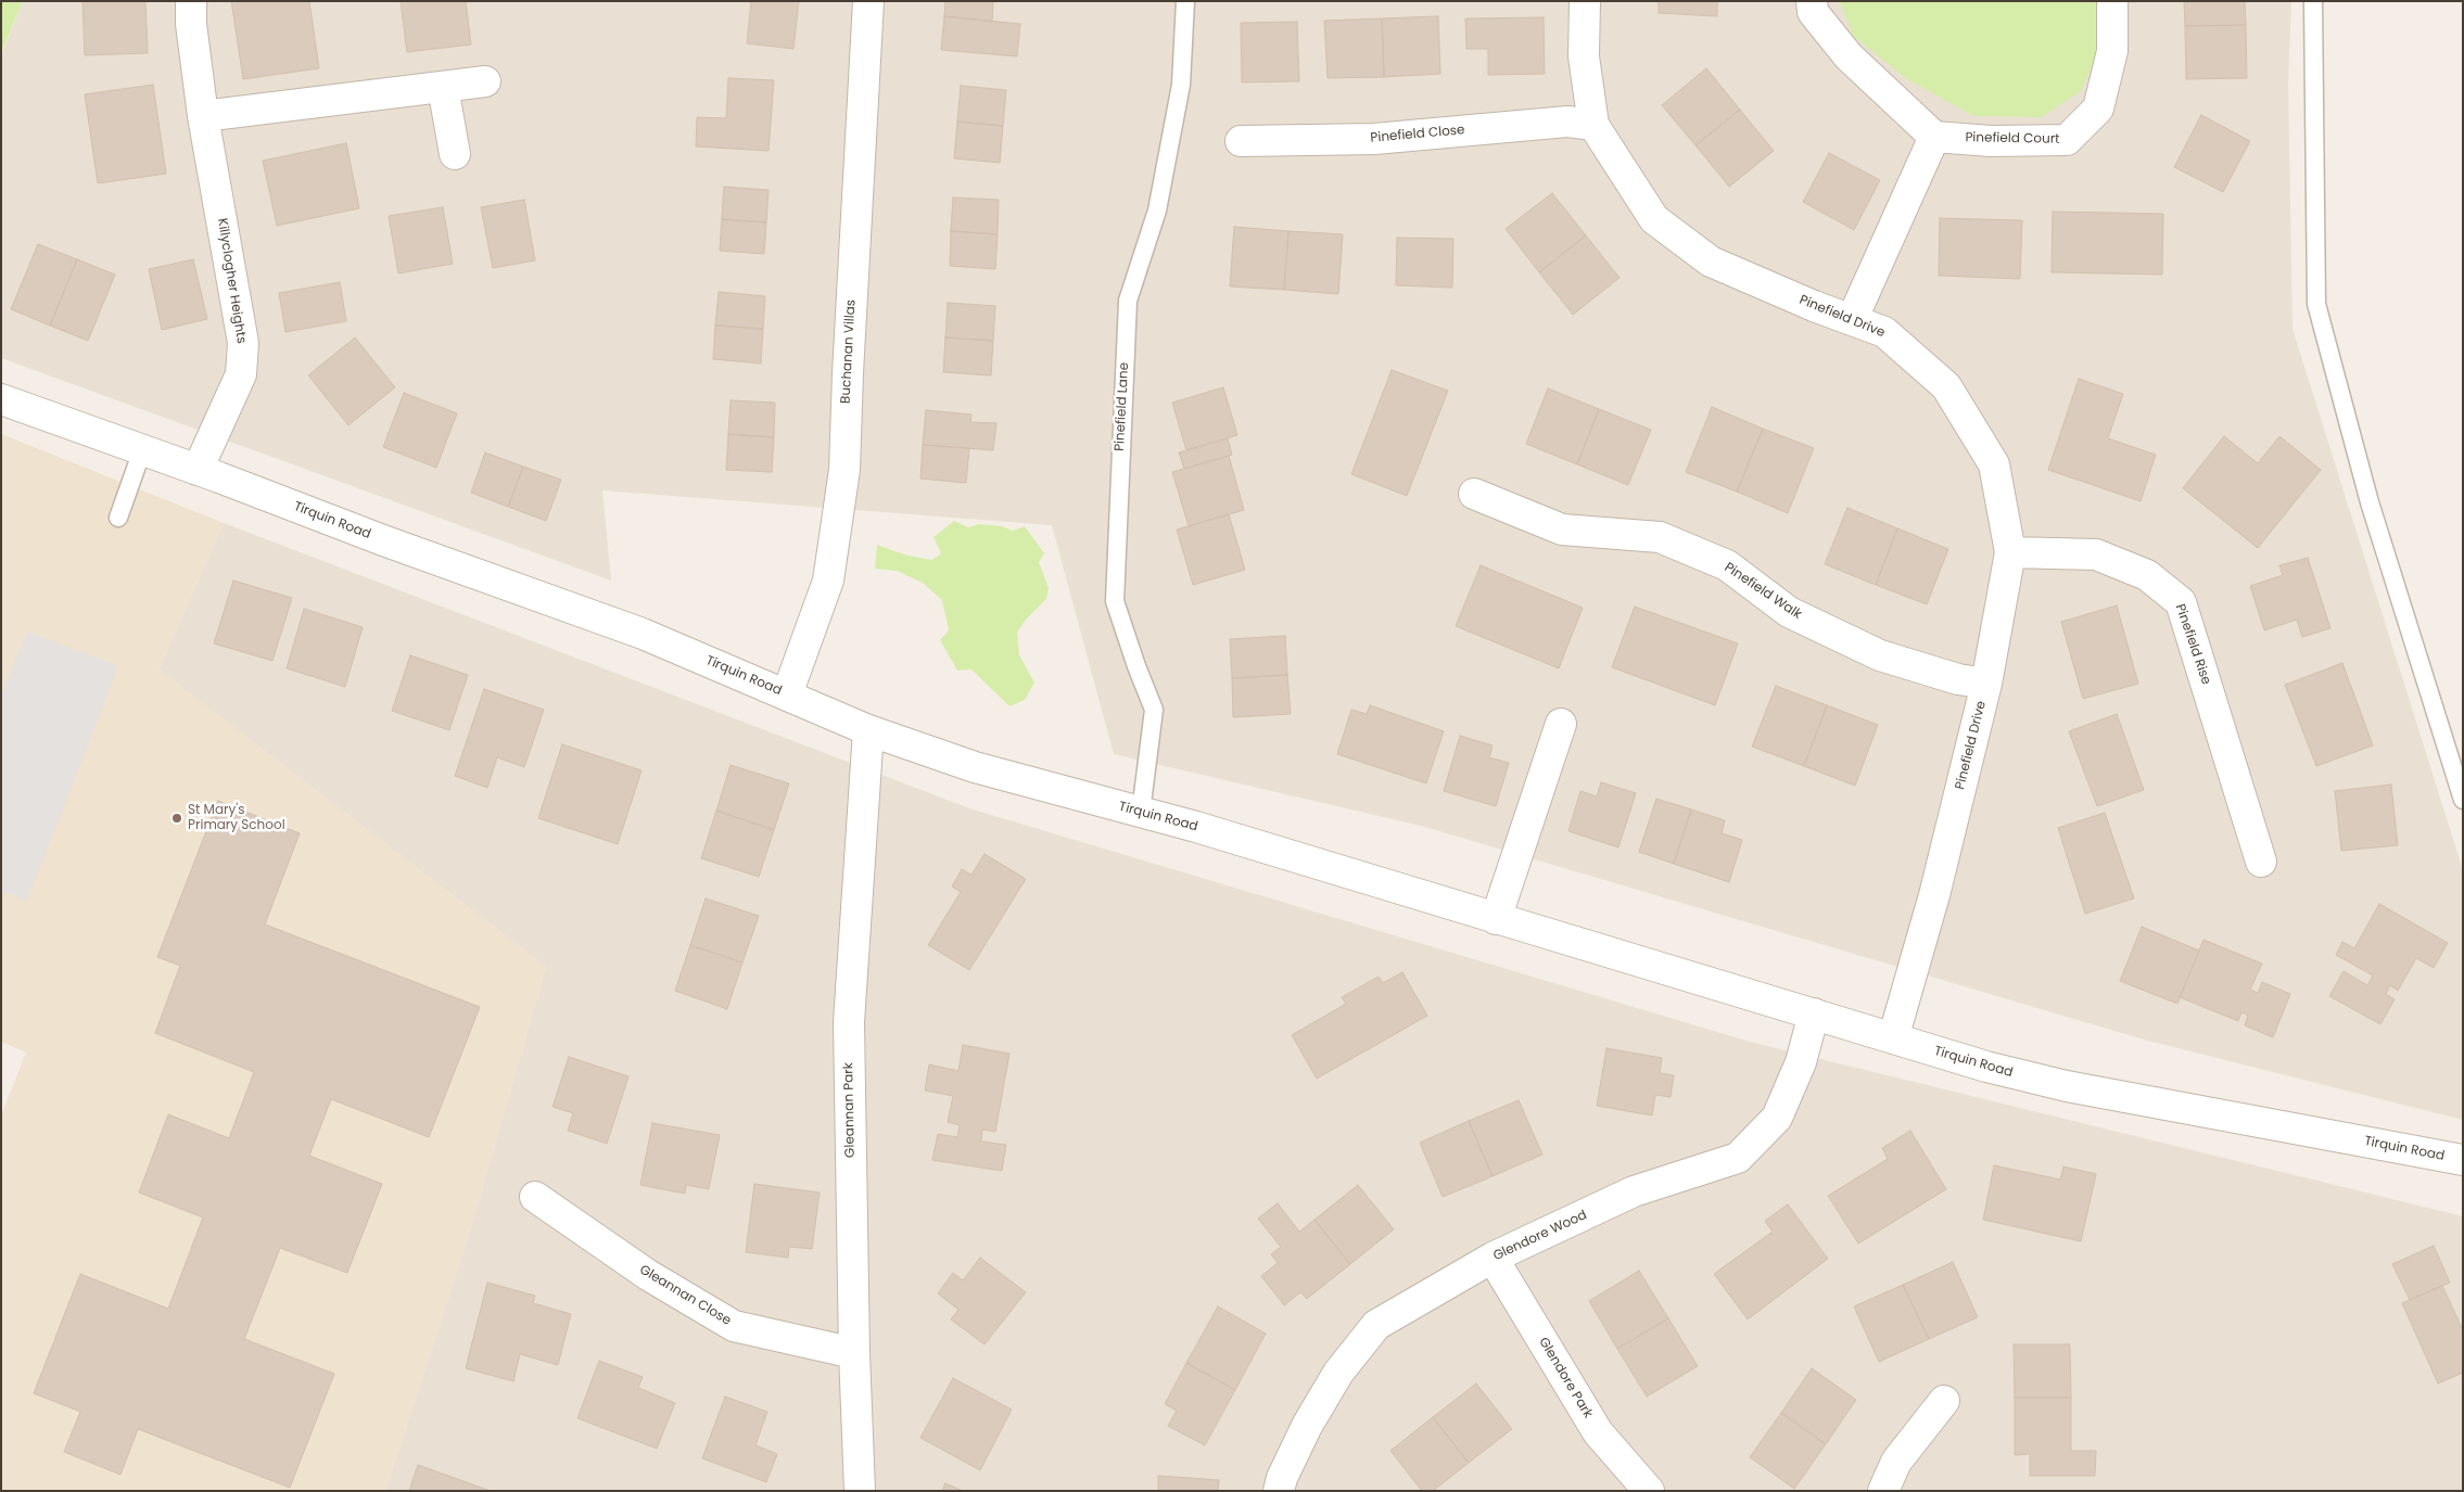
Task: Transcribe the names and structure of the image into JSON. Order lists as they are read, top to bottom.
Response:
{
  "streets": {
    "street": [
      "Pinefield Close",
      "Pinefield Court",
      "Killyclogher Heights",
      "Pinefield Drive",
      "Buchanan Villas",
      "Tirquin Road",
      "Pinefield Walk",
      "Pinefield Rise",
      "Gleannan Park",
      "Glendore Wood",
      "Gleannan Close",
      "Glendore Park"
    ],
    "lane": ["Pinefield Lane"]
  },
  "crossings": [
    ["Pinefield Close", "Pinefield Drive"],
    ["Killyclogher Heights", "Tirquin Road"],
    ["Pinefield Drive", "Tirquin Road"],
    ["Pinefield Drive", "Pinefield Walk"],
    ["Pinefield Drive", "Pinefield Rise"],
    ["Buchanan Villas", "Tirquin Road"],
    ["Pinefield Lane", "Tirquin Road"],
    ["Tirquin Road", "Gleannan Park"],
    ["Tirquin Road", "Glendore Wood"],
    ["Gleannan Park", "Gleannan Close"],
    ["Glendore Wood", "Glendore Park"]
  ],
  "places": ["St Mary's Primary School"]
}
